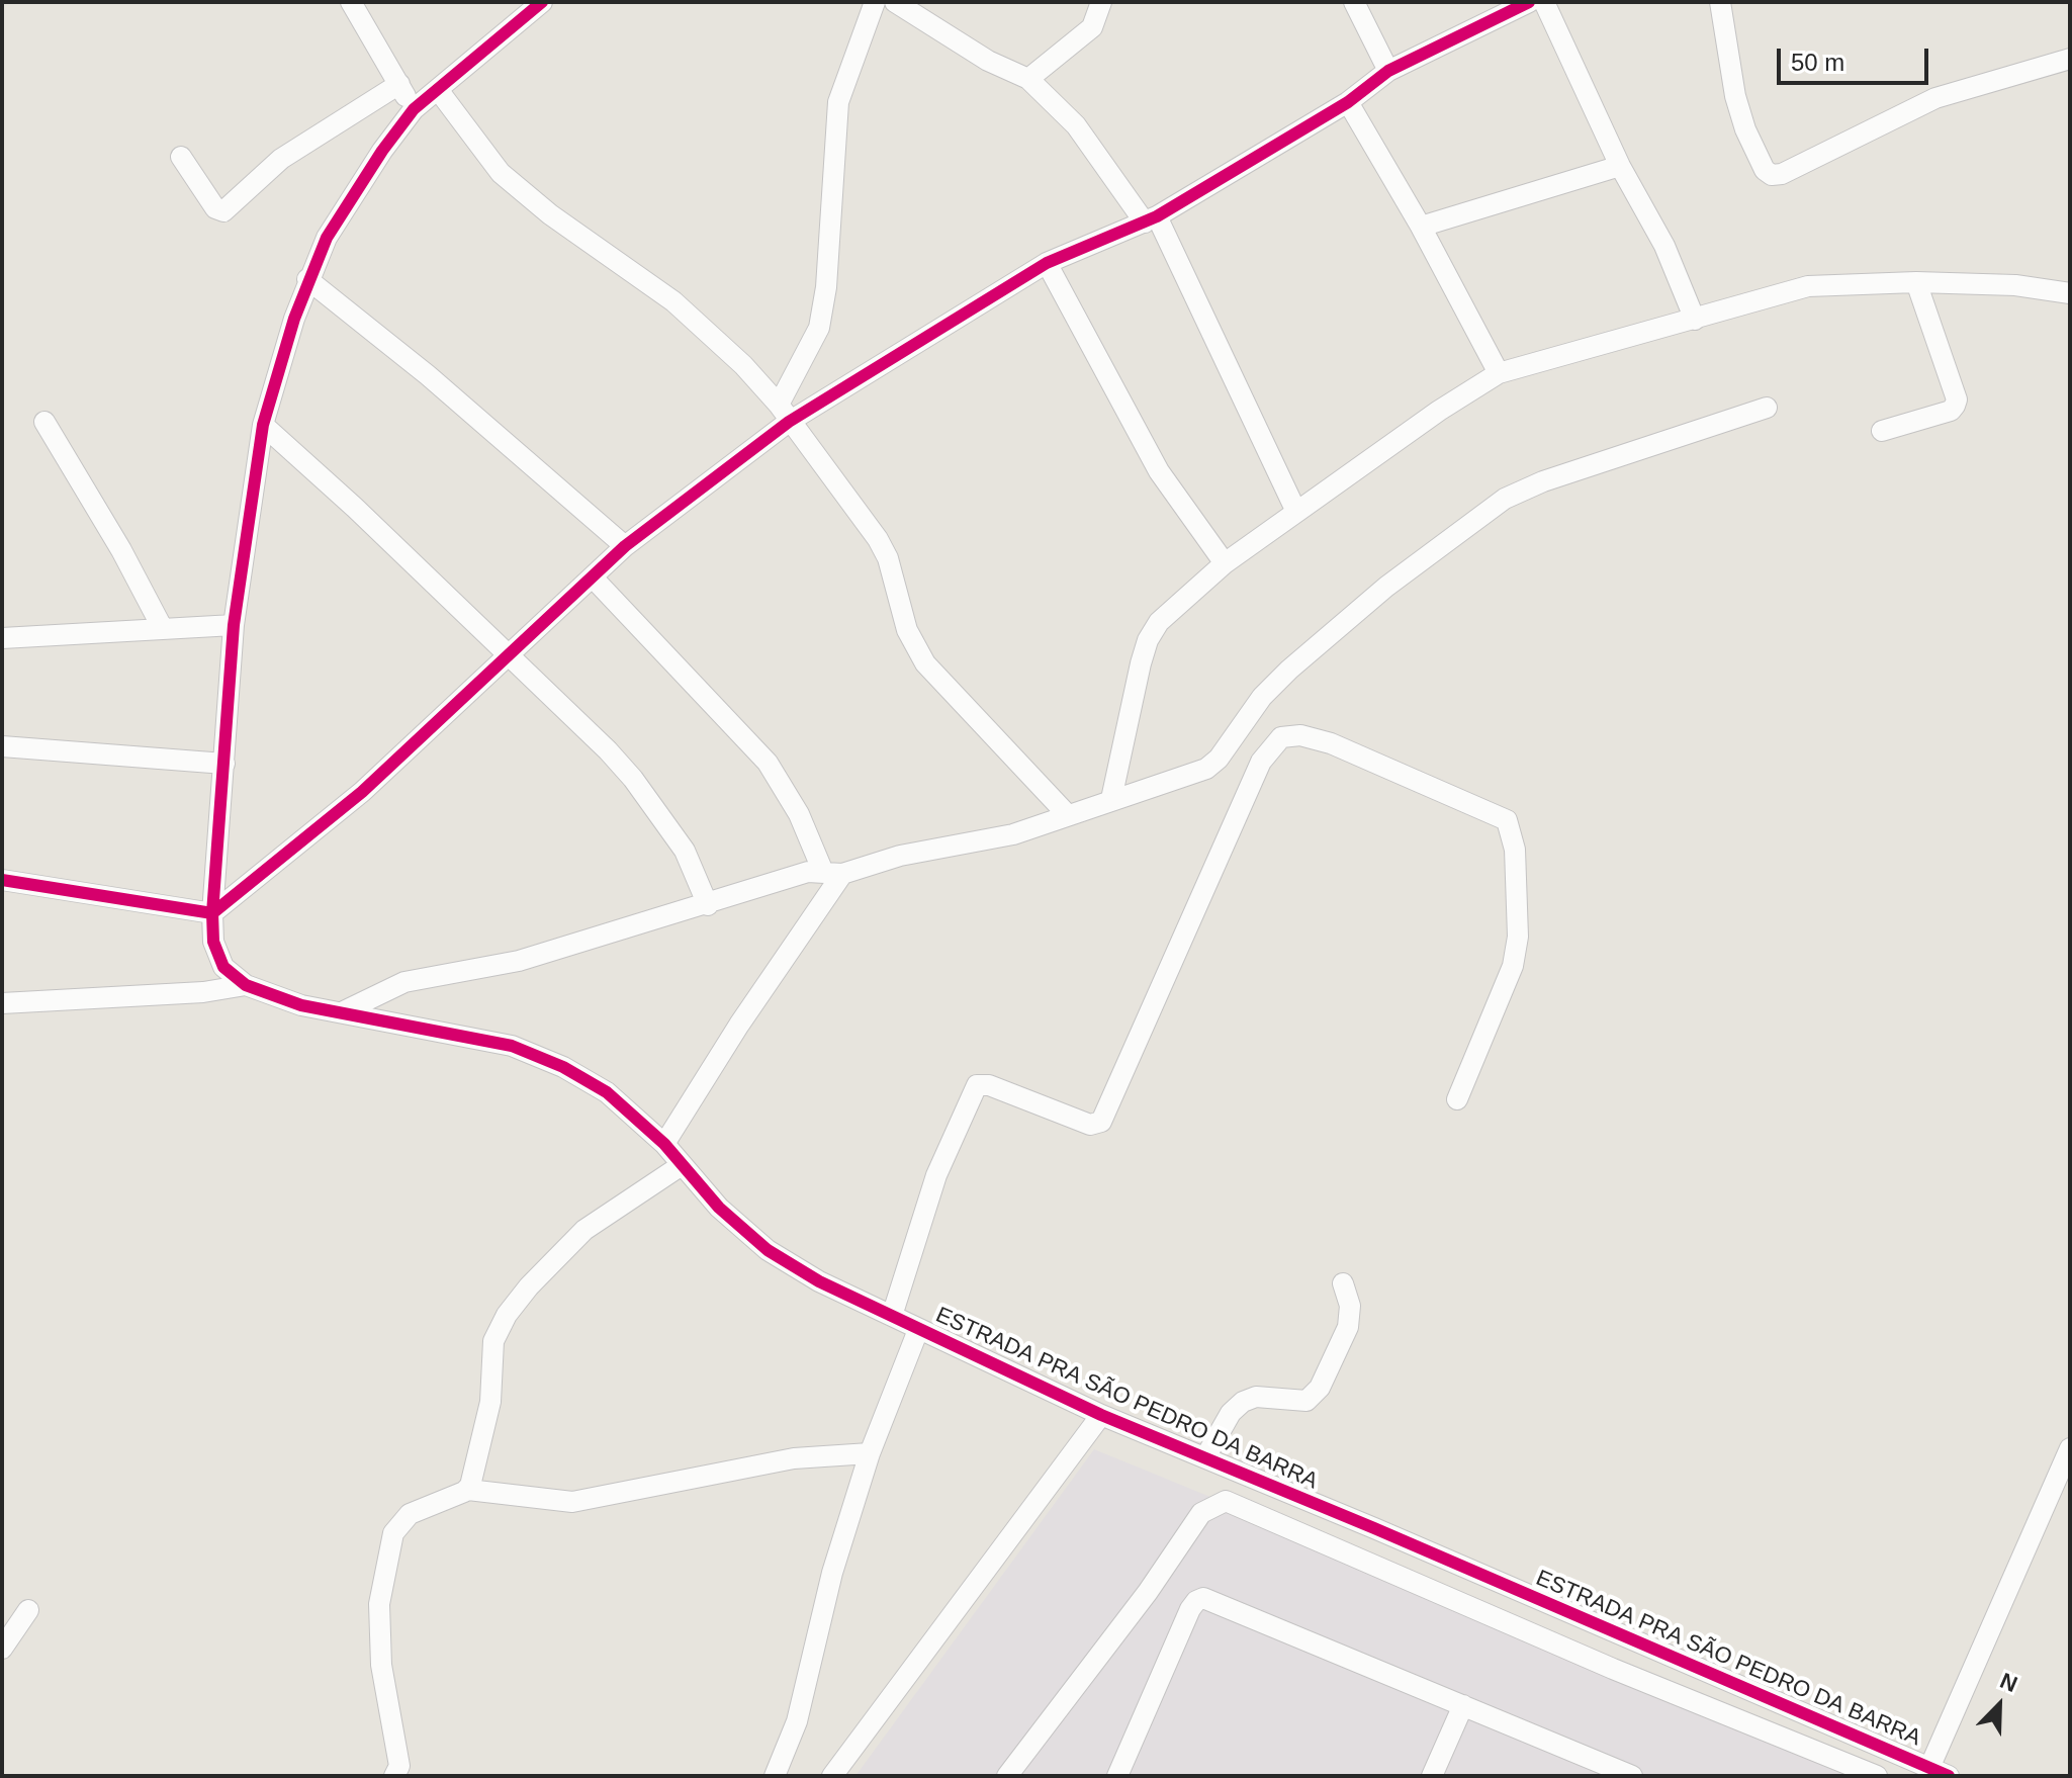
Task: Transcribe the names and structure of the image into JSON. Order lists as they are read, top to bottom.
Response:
{
  "streets": {
    "street": ["ESTRADA PRA SÃO PEDRO DA BARRA"]
  },
  "scale_bar": "50 m",
  "north": "top right"
}
